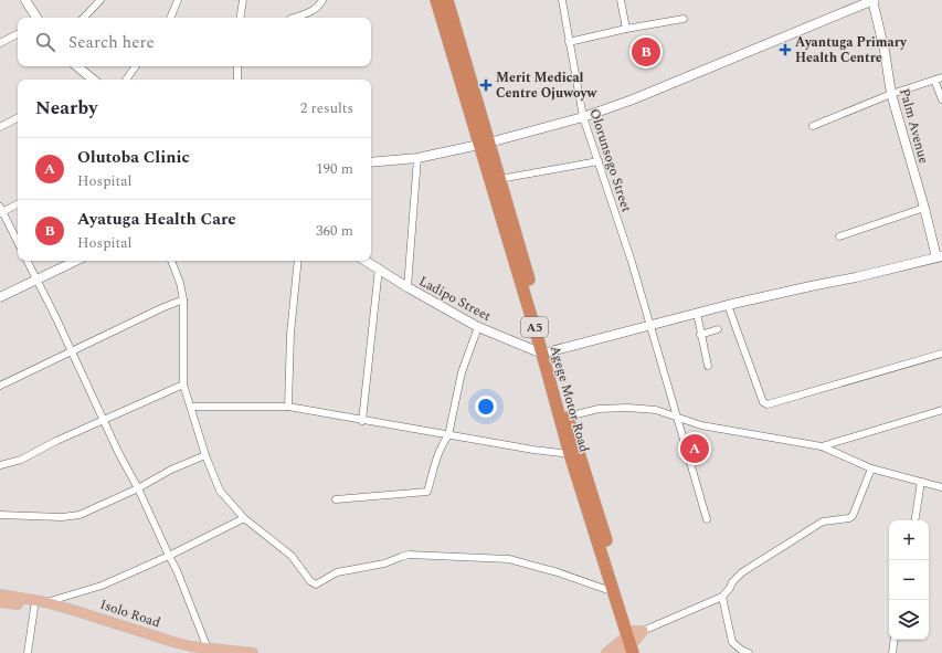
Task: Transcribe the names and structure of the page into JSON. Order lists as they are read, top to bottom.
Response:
{
  "streets": {
    "highway": ["A5", "Agege Motor Road"],
    "main road": ["Isolo Road"],
    "street": ["Palm Avenue", "Olorunsogo Street", "Ladipo Street"]
  },
  "crossings": [
    ["Ladipo Street", "Agege Motor Road"]
  ],
  "places": {
    "health": ["Ayantuga Primary Health Centre", "Merit Medical Centre Ojuwoyw"]
  },
  "page": {
    "search": "Search here",
    "pins": ["B", "A"],
    "heading": ["Nearby", "2 results"],
    "list": [
      {
        "mark": "A",
        "name": "Olutoba Clinic",
        "note": "Hospital",
        "value": "190 m"
      },
      {
        "mark": "B",
        "name": "Ayatuga Health Care",
        "note": "Hospital",
        "value": "360 m"
      }
    ],
    "map_buttons": ["+", "−"]
  }
}
